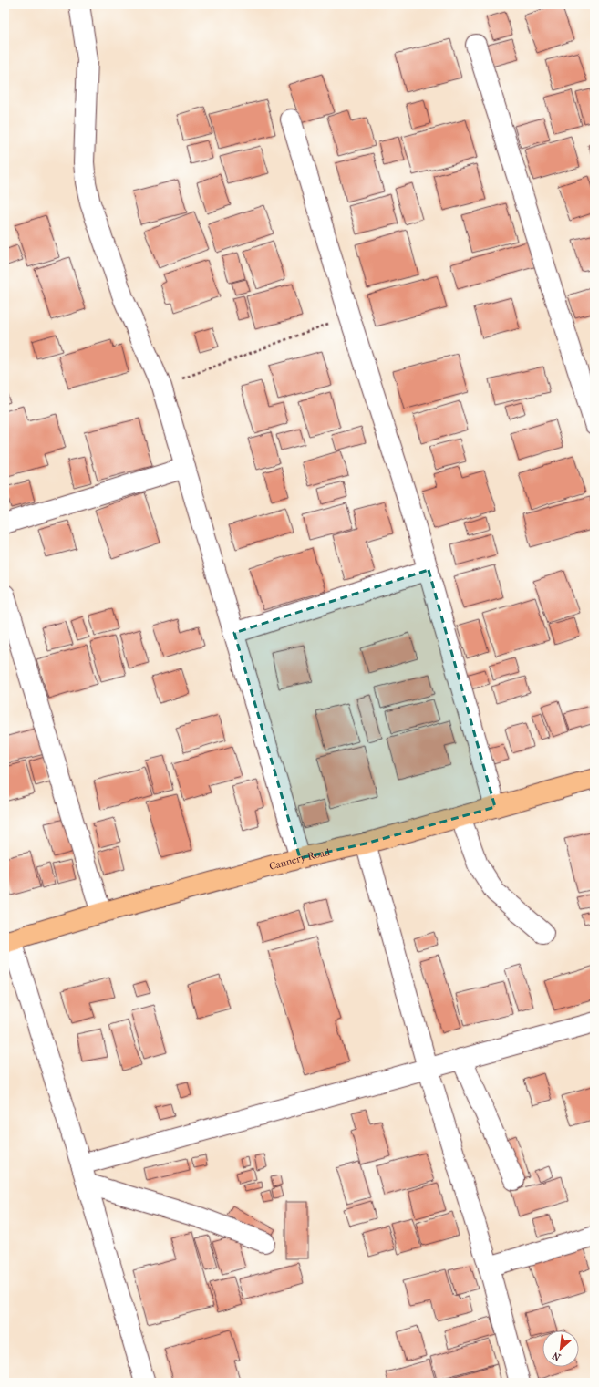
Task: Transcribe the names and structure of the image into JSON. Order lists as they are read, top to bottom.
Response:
{
  "streets": {
    "main road": ["Cannery Road"]
  },
  "north": "bottom left"
}
